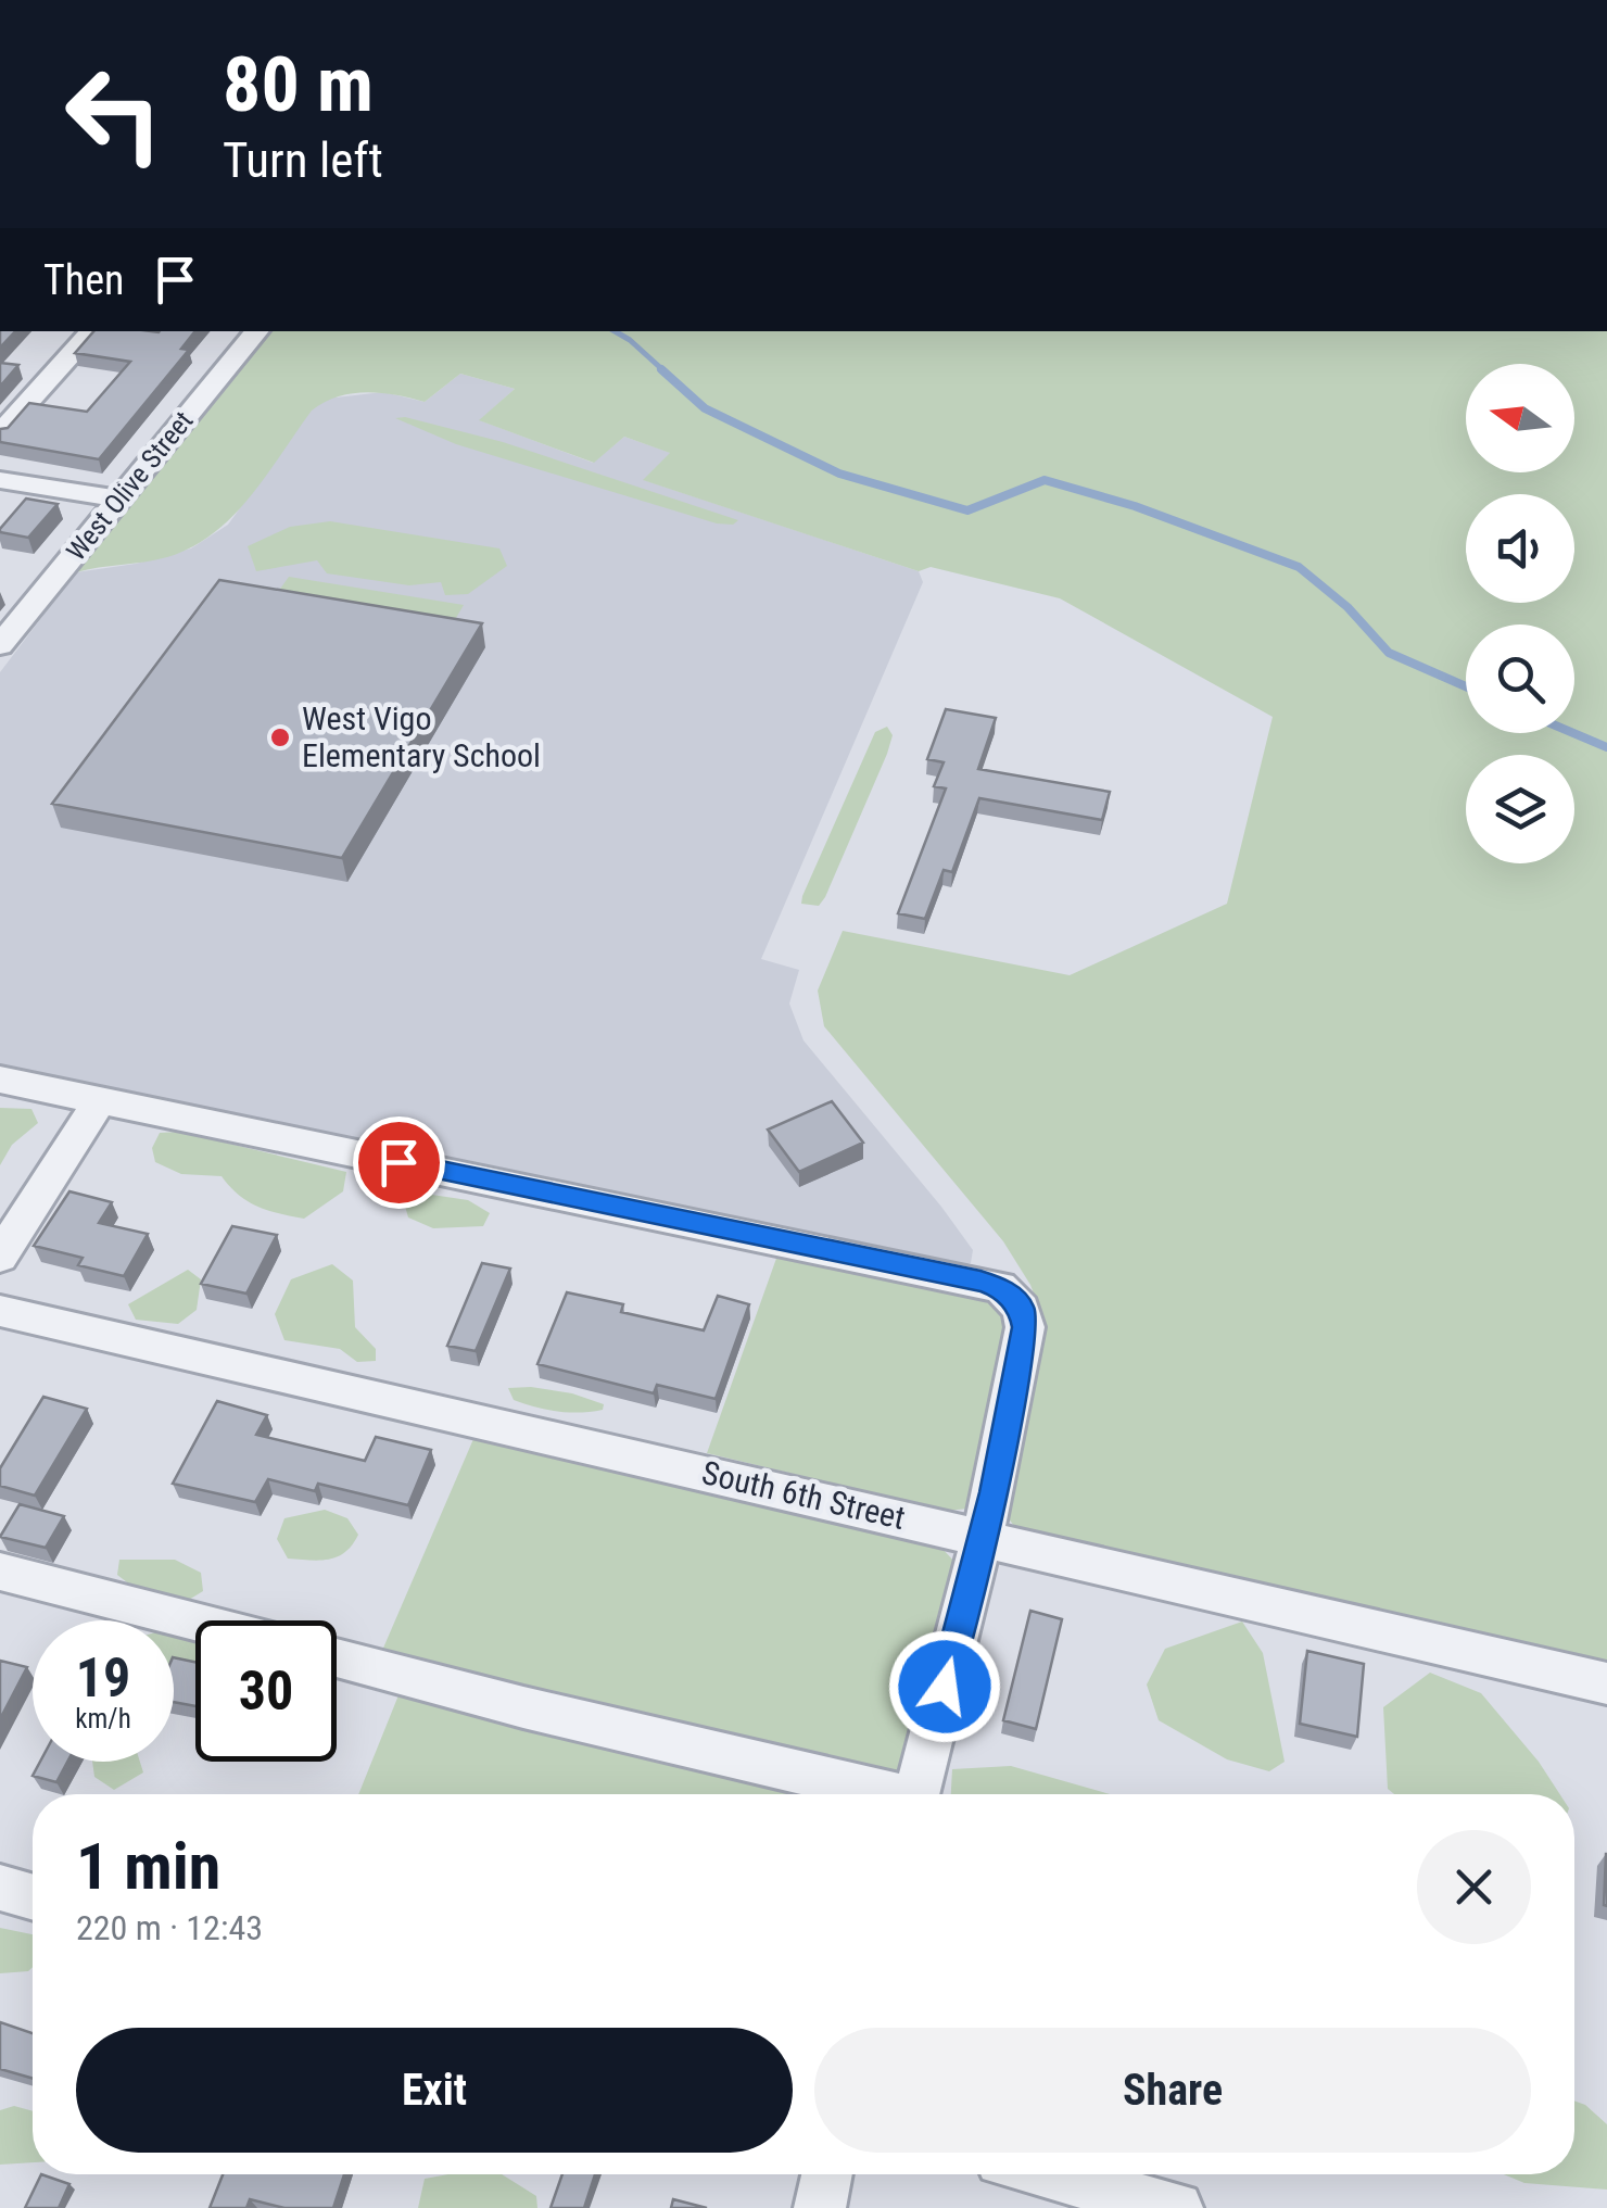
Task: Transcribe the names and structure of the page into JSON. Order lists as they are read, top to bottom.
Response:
{
  "streets": {
    "street": ["West Olive Street", "South 6th Street"]
  },
  "places": ["West Vigo Elementary School"],
  "north": "left",
  "page": {
    "turn": ["80 m", "Turn left"],
    "then": "Then",
    "speed": "19 km/h",
    "limit": "30",
    "heading": ["1 min", "220 m · 12:43"],
    "buttons": ["Exit", "Share"]
  }
}
